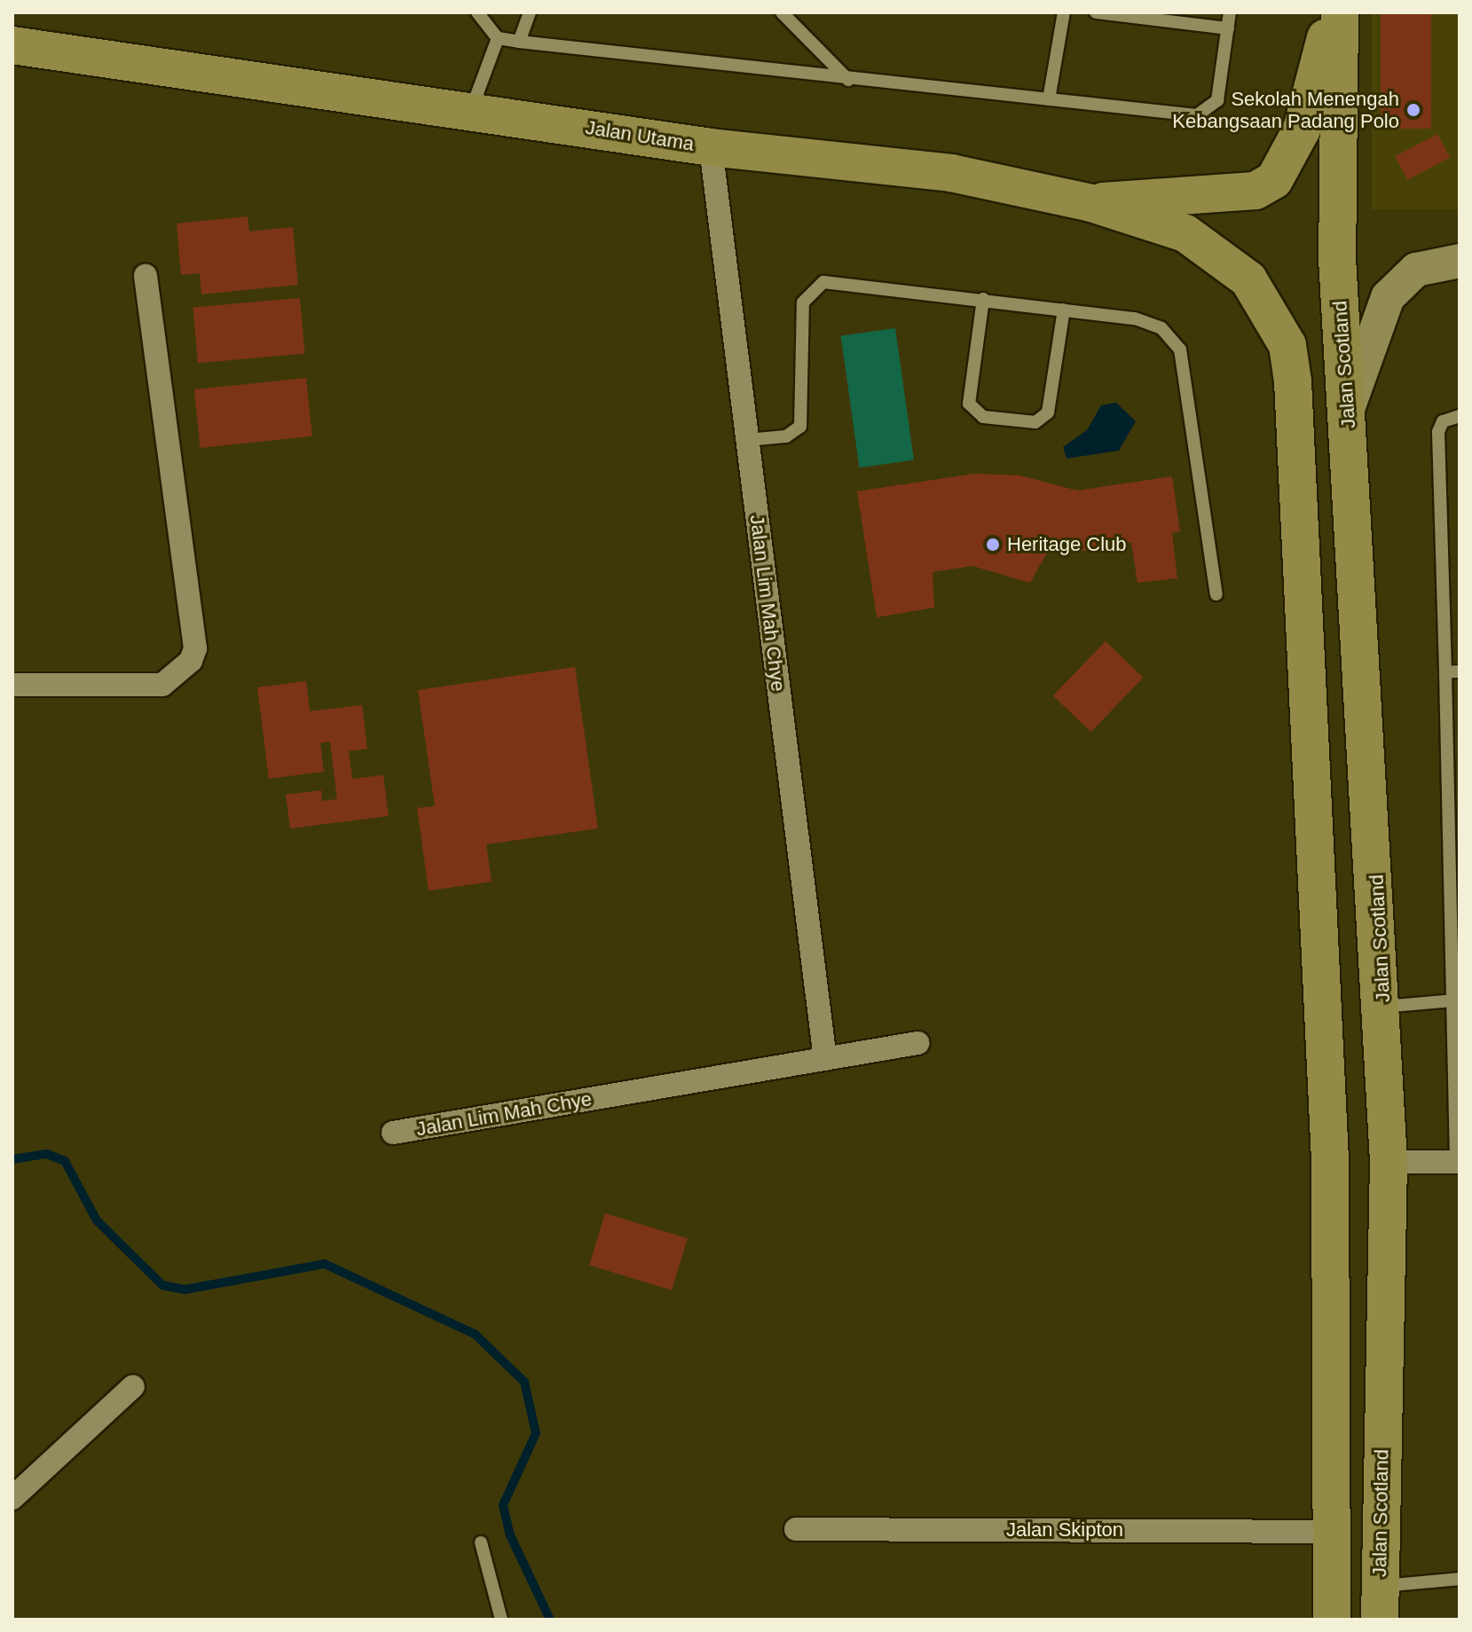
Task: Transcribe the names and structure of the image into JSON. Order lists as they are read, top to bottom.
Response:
{
  "streets": {
    "main road": ["Jalan Utama", "Jalan Scotland"],
    "street": ["Jalan Lim Mah Chye", "Jalan Skipton"]
  },
  "crossings": [
    ["Jalan Utama", "Jalan Lim Mah Chye"],
    ["Jalan Utama", "Jalan Skipton"]
  ],
  "places": ["Sekolah Menengah Kebangsaan Padang Polo", "Heritage Club"]
}
